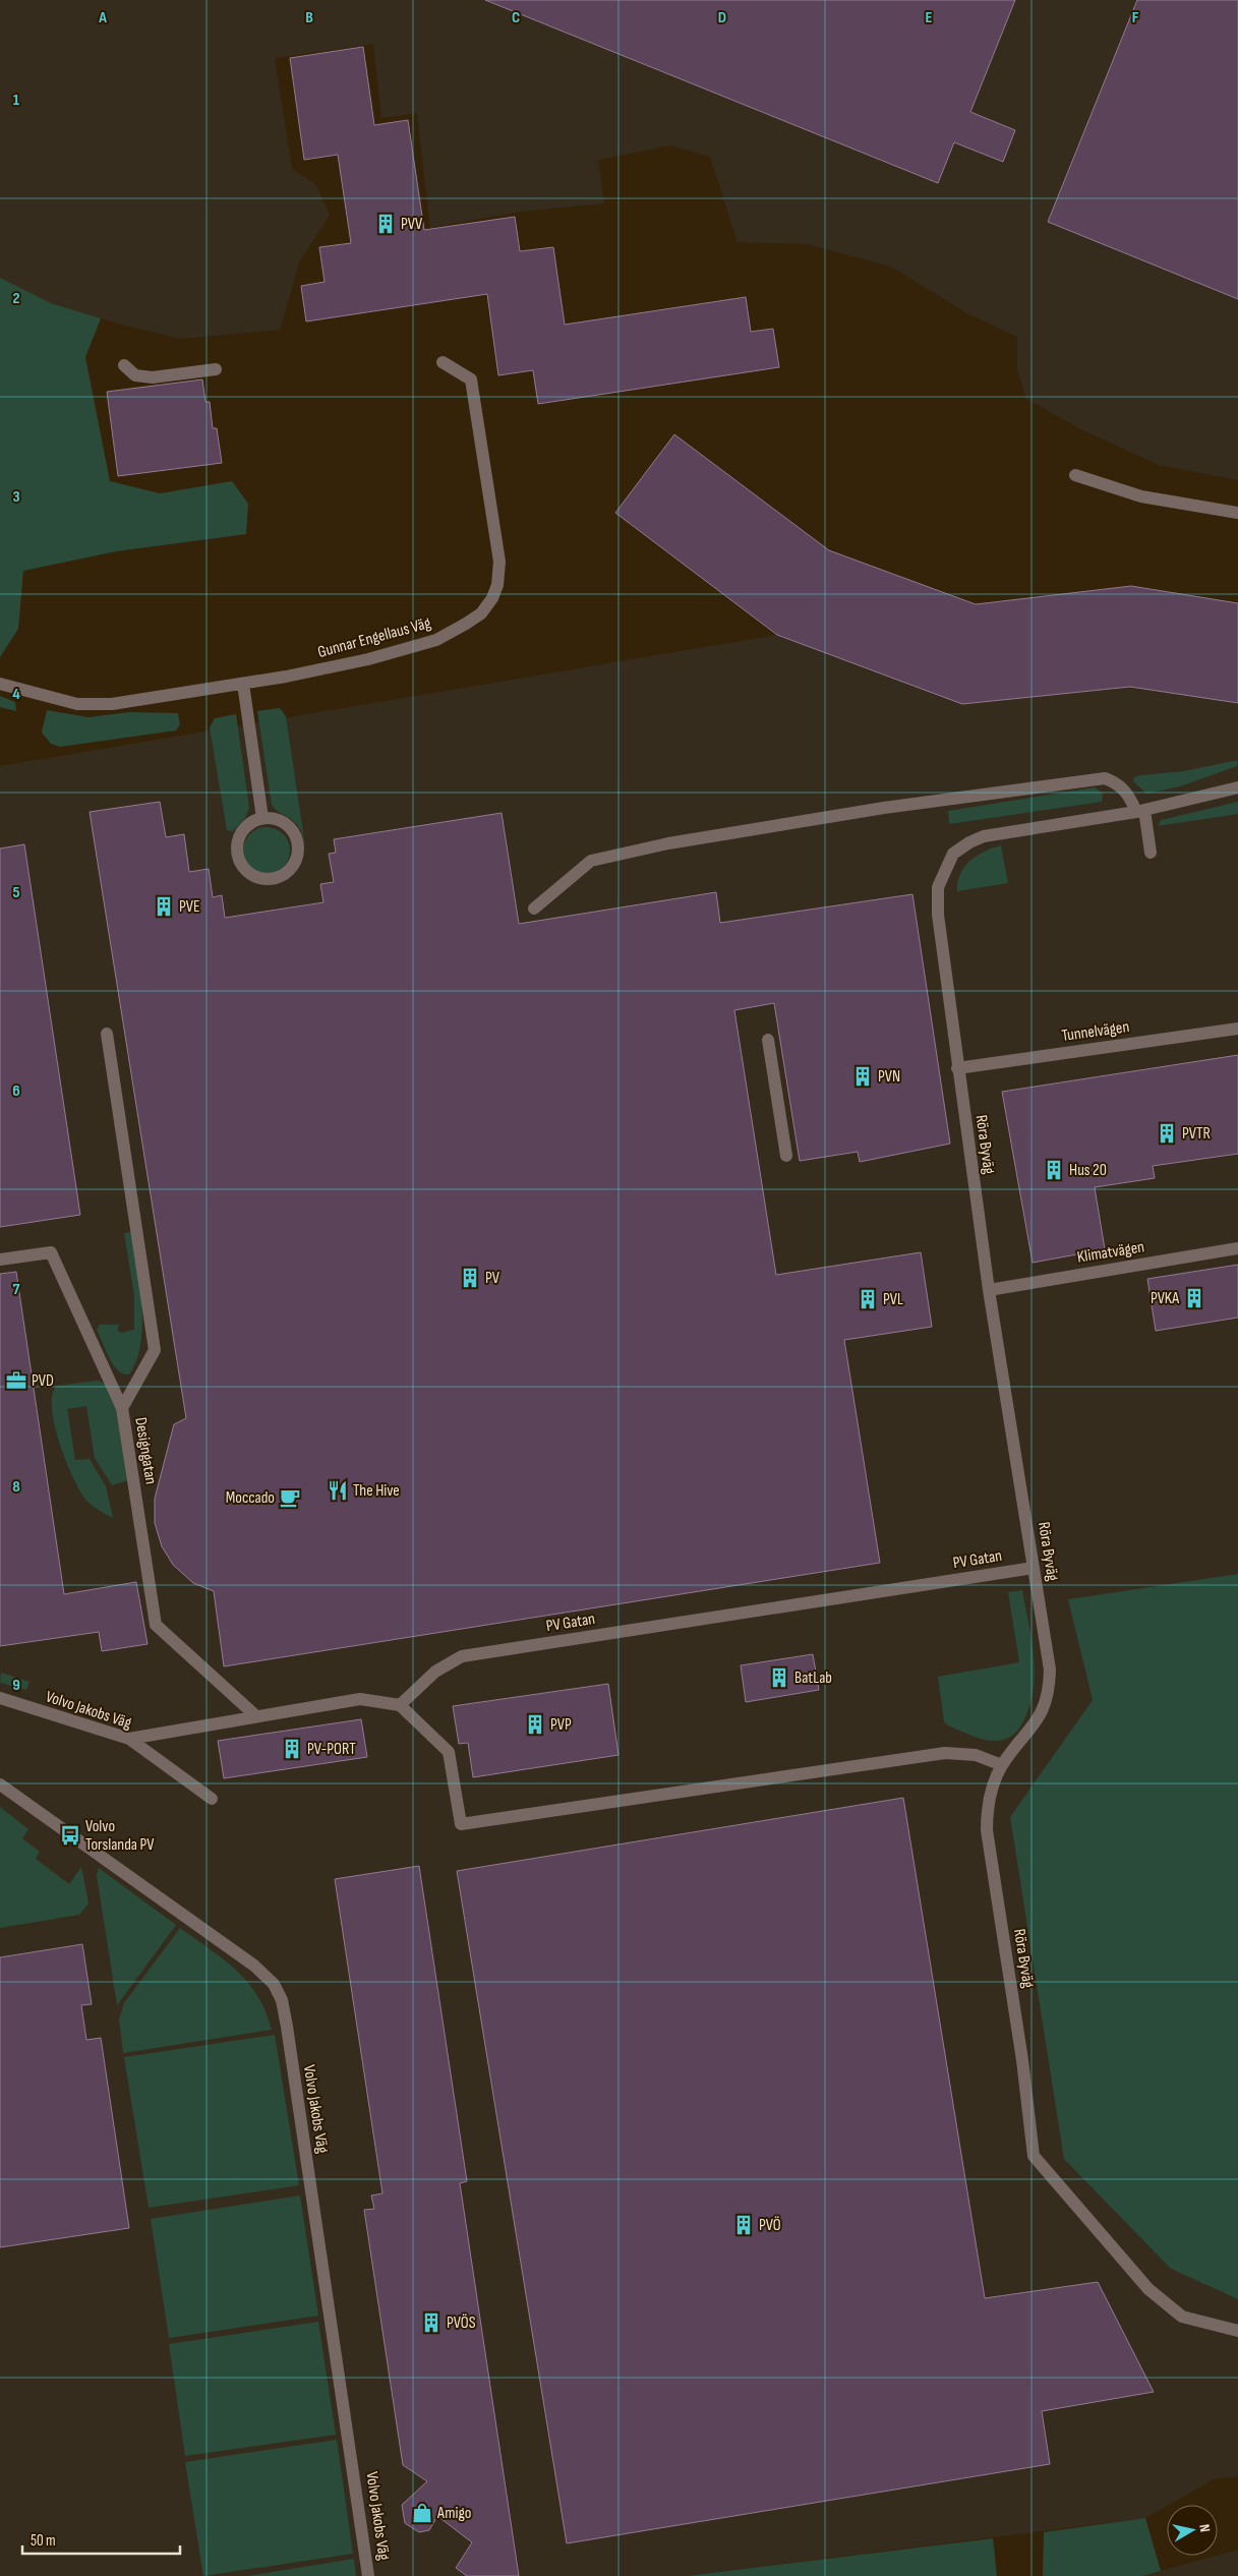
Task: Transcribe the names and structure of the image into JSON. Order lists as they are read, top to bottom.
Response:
{
  "streets": {
    "street": [
      "Gunnar Engellaus Väg",
      "Tunnelvägen",
      "Röra Byväg",
      "Klimatvägen",
      "Designgatan",
      "PV Gatan",
      "Volvo Jakobs Väg"
    ]
  },
  "crossings": [
    ["Tunnelvägen", "Röra Byväg"],
    ["Röra Byväg", "Klimatvägen"],
    ["Röra Byväg", "PV Gatan"]
  ],
  "places": {
    "building": [
      "PVV",
      "PVE",
      "PVN",
      "PVTR",
      "Hus 20",
      "PV",
      "PVKA",
      "PVL",
      "BatLab",
      "PVP",
      "PV-PORT",
      "PVÖ",
      "PVÖS"
    ],
    "office": ["PVD"],
    "restaurant": ["The Hive"],
    "cafe": ["Moccado"],
    "bus stop": ["Volvo Torslanda PV"],
    "shop": ["Amigo"]
  },
  "scale_bar": "50 m",
  "north": "right",
  "grid": {
    "columns": [
      "A",
      "B",
      "C",
      "D",
      "E",
      "F"
    ],
    "rows": [
      "1",
      "2",
      "3",
      "4",
      "5",
      "6",
      "7",
      "8",
      "9"
    ]
  }
}
